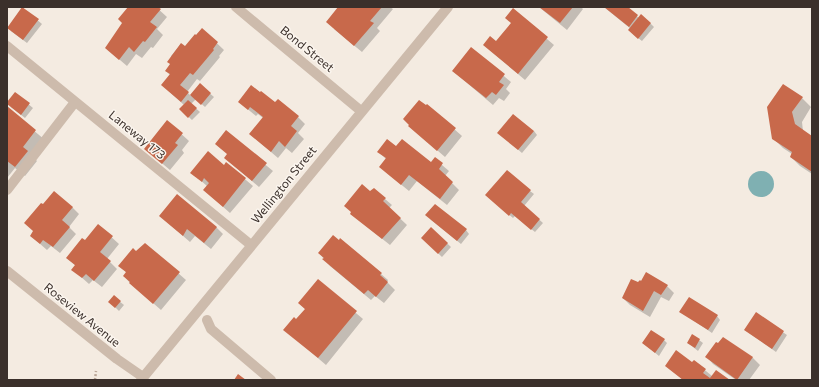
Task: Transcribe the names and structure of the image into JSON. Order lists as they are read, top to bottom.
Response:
{
  "streets": {
    "street": [
      "Bond Street",
      "Laneway 173",
      "Wellington Street",
      "Roseview Avenue"
    ]
  },
  "crossings": [
    ["Bond Street", "Wellington Street"],
    ["Laneway 173", "Wellington Street"],
    ["Wellington Street", "Roseview Avenue"]
  ]
}
